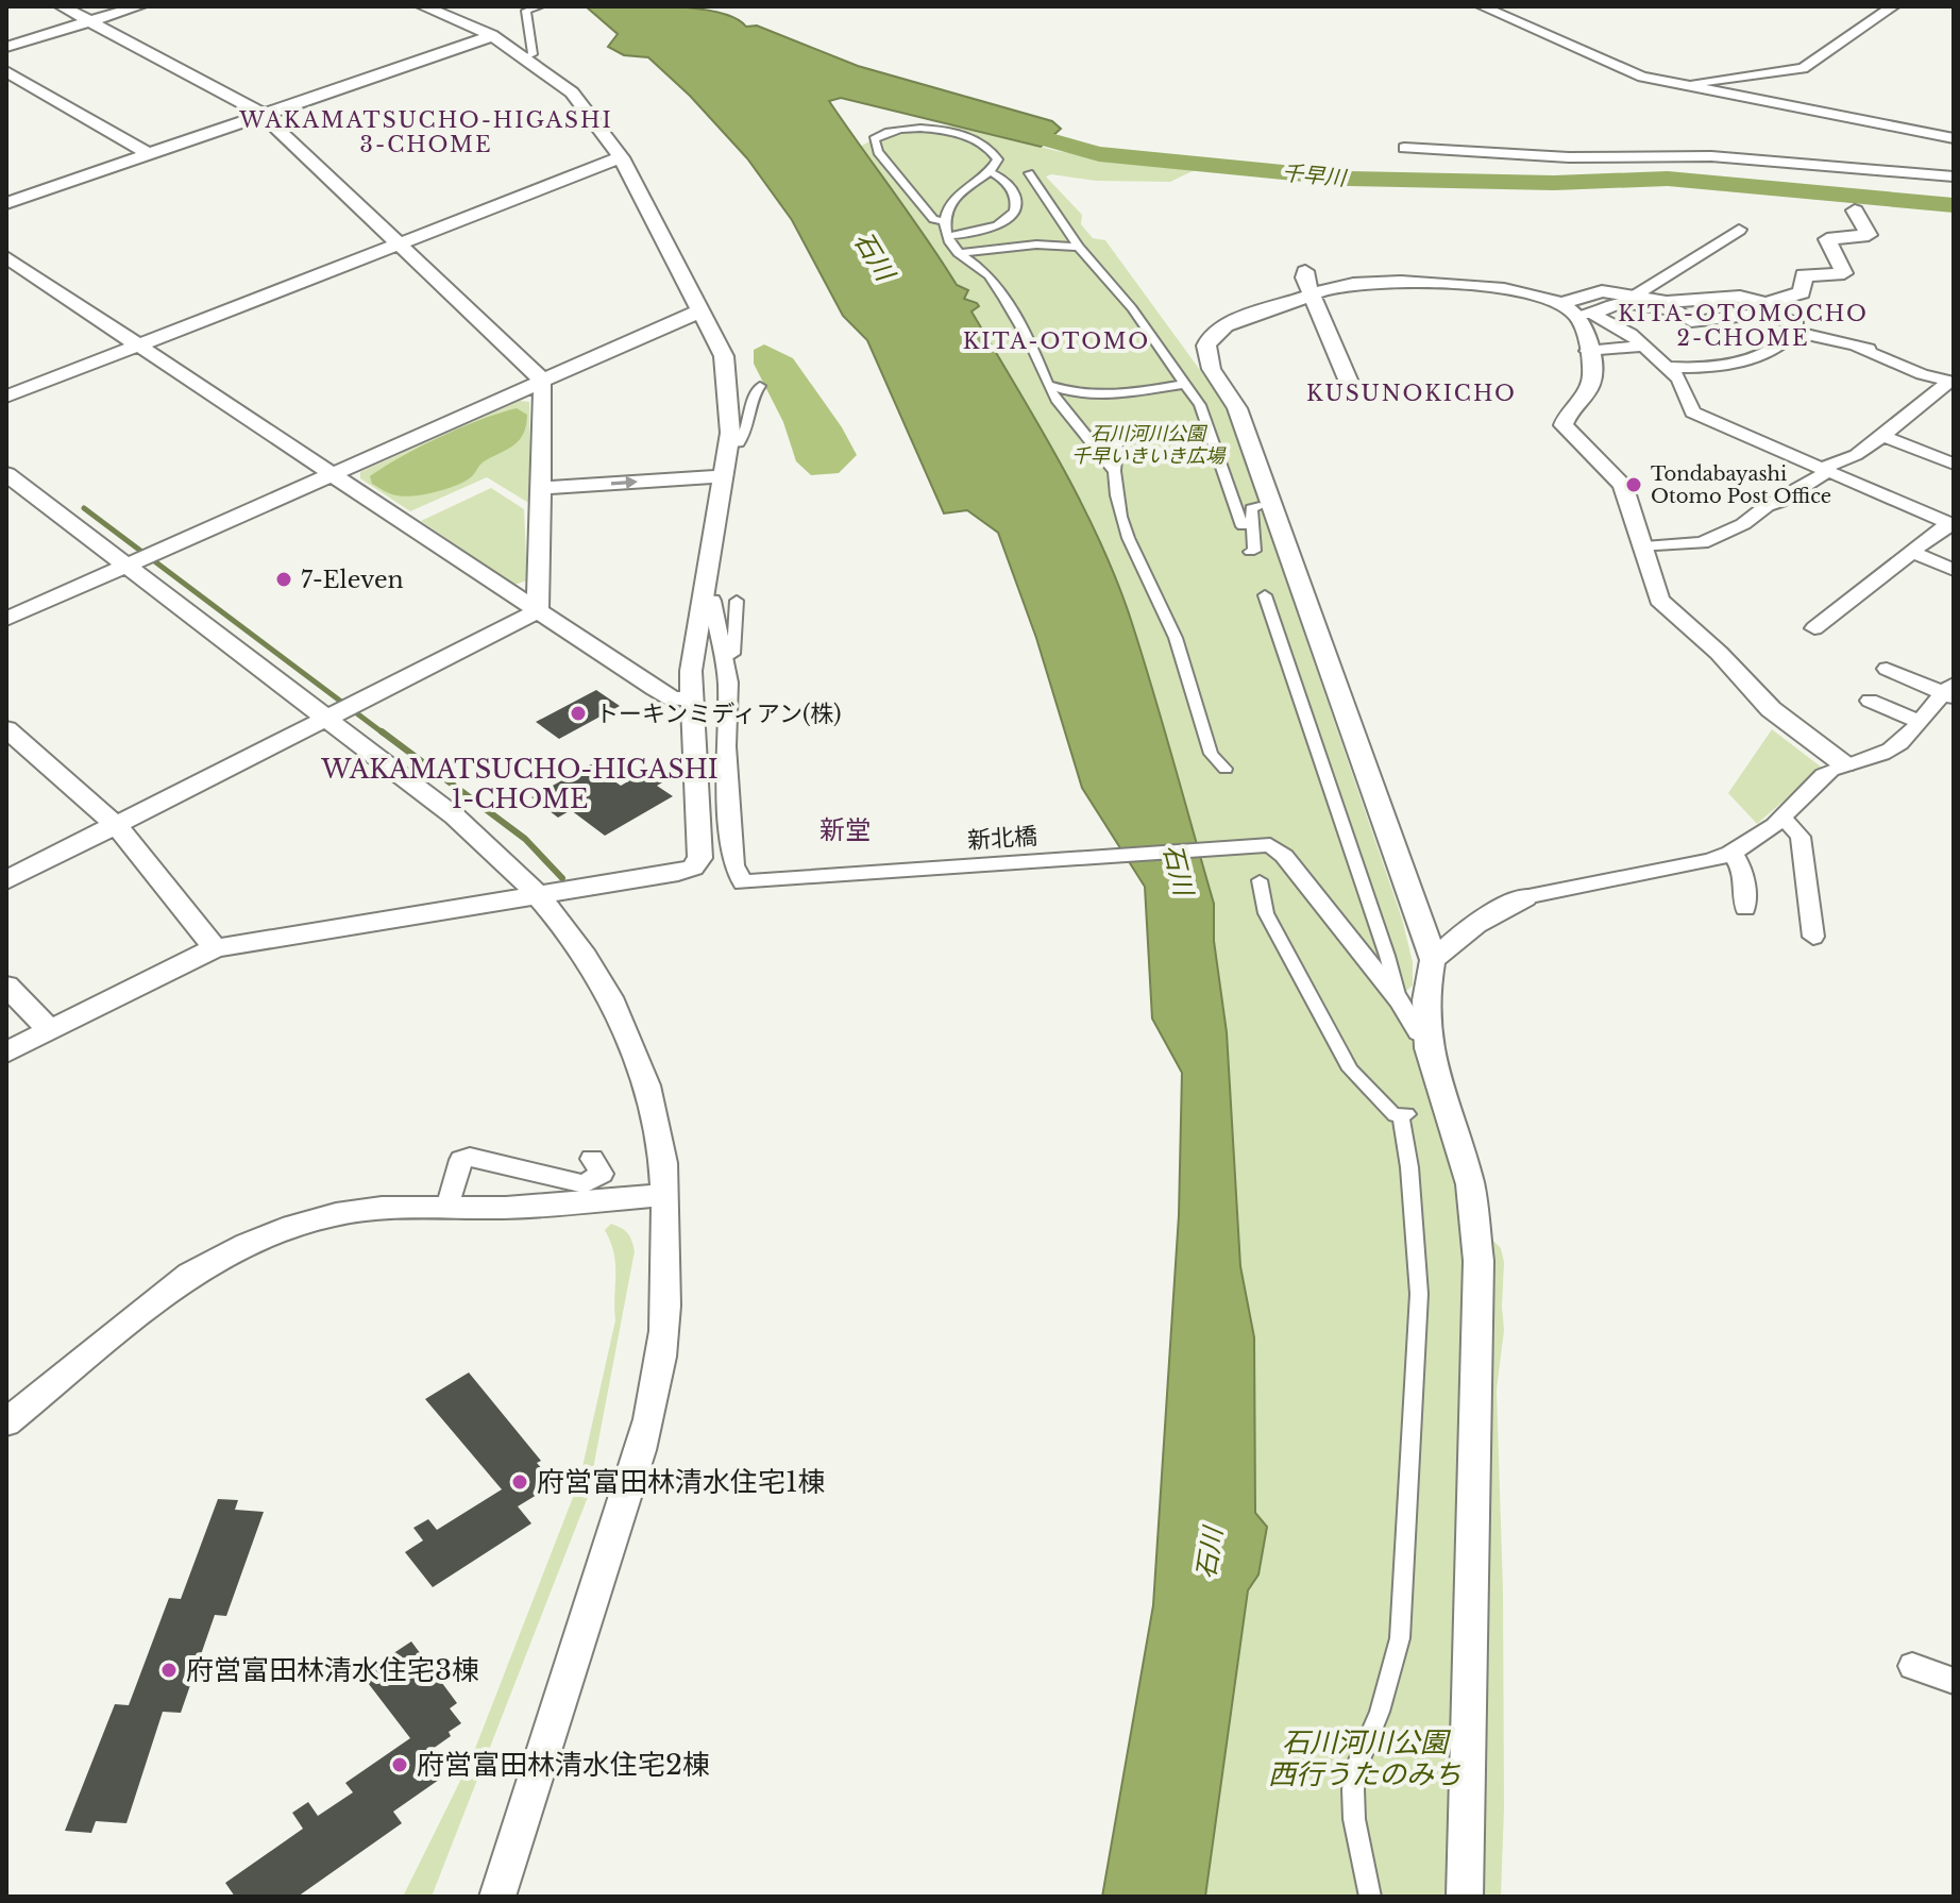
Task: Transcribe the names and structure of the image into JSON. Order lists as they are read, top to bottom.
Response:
{
  "streets": {
    "street": ["新北橋"]
  },
  "districts": [
    "WAKAMATSUCHO-HIGASHI 3-CHOME",
    "KITA-OTOMOCHO 2-CHOME",
    "KITA-OTOMO",
    "KUSUNOKICHO",
    "WAKAMATSUCHO-HIGASHI 1-CHOME",
    "新堂"
  ],
  "water": ["千早川", "石川"],
  "parks": ["石川河川公園 千早いきいき広場", "石川河川公園 西行うたのみち"],
  "places": [
    "Tondabayashi Otomo Post Office",
    "7-Eleven",
    "トーキンミディアン(株)",
    "府営富田林清水住宅1棟",
    "府営富田林清水住宅3棟",
    "府営富田林清水住宅2棟"
  ]
}
